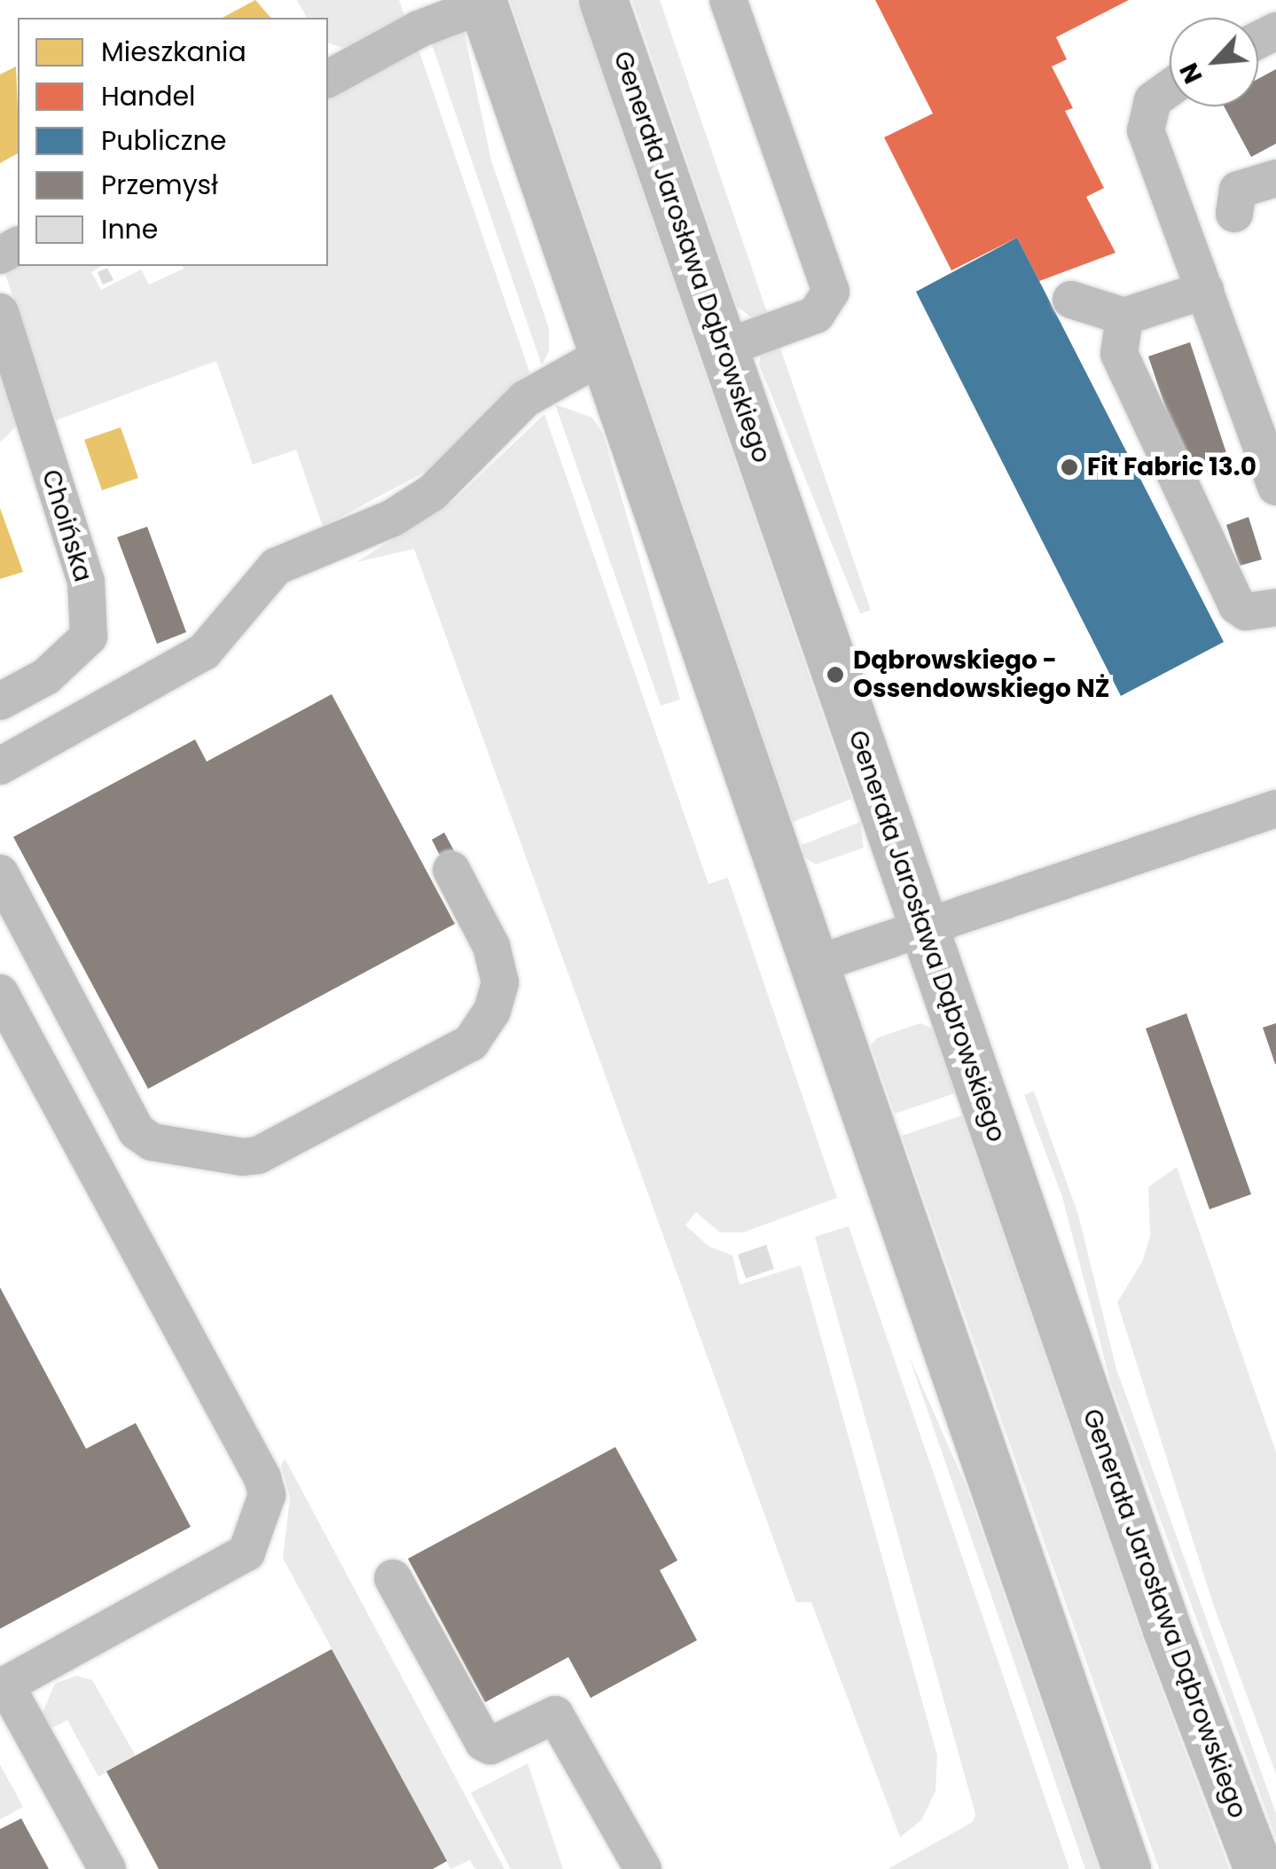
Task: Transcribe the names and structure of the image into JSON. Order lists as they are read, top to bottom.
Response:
{
  "streets": {
    "main road": ["Generała Jarosława Dąbrowskiego"],
    "street": ["Choińska"]
  },
  "places": ["Fit Fabric 13.0", "Dąbrowskiego - Ossendowskiego NŻ"],
  "legend": [
    "Mieszkania",
    "Handel",
    "Publiczne",
    "Przemysł",
    "Inne"
  ],
  "north": "bottom left"
}
